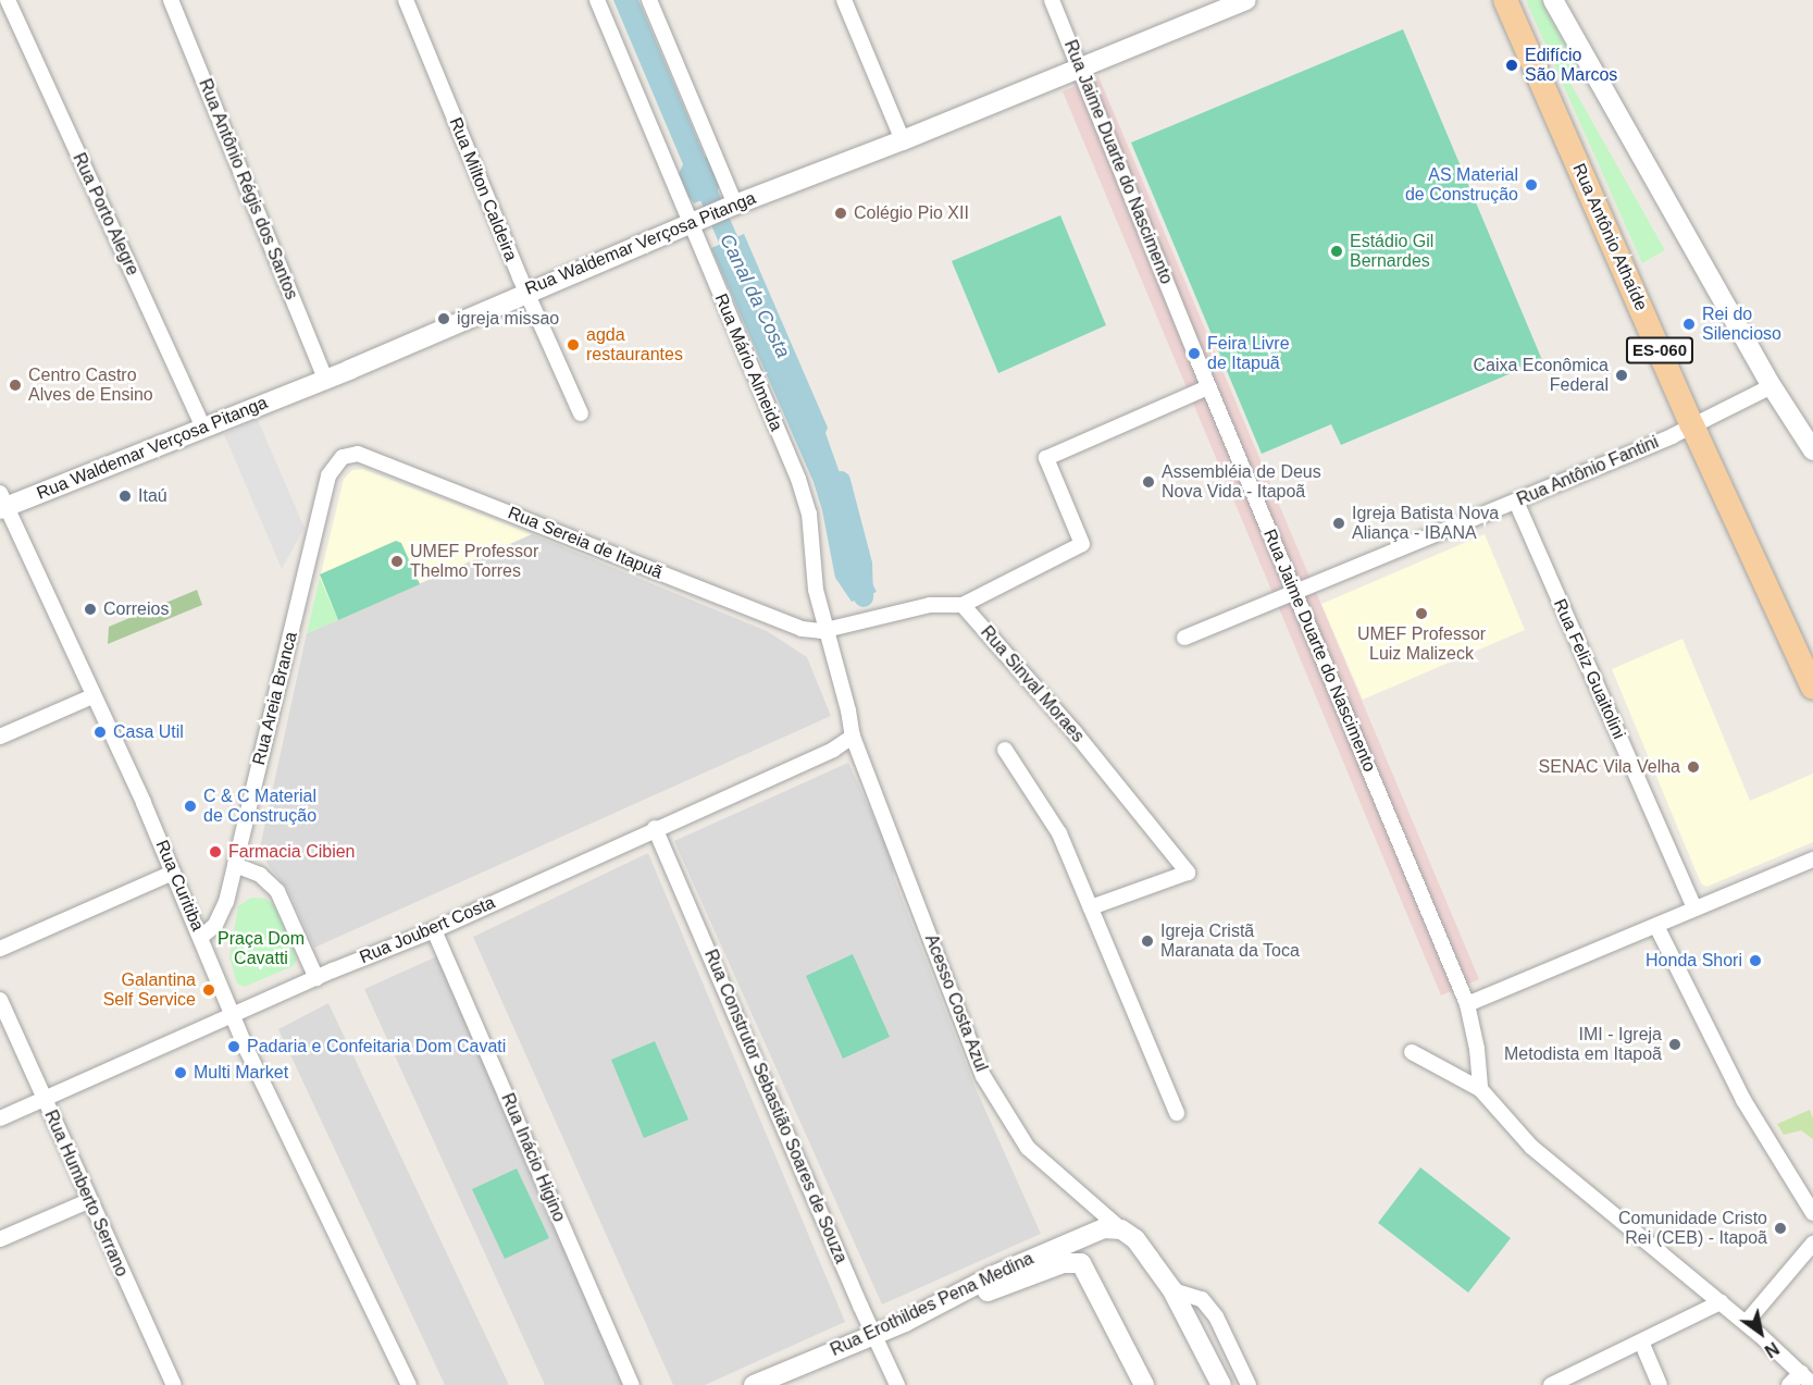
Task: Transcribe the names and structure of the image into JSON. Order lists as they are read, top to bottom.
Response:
{
  "streets": {
    "main road": ["Rua Antônio Athaíde", "ES-060"],
    "street": [
      "Rua Jaime Duarte do Nascimento",
      "Rua Antônio Régis dos Santos",
      "Rua Milton Caldeira",
      "Rua Porto Alegre",
      "Rua Waldemar Verçosa Pitanga",
      "Rua Mário Almeida",
      "Rua Antônio Fantini",
      "Rua Sereia de Itapuã",
      "Rua Feliz Guaitolini",
      "Rua Sinval Moraes",
      "Rua Areia Branca",
      "Rua Curitiba",
      "Rua Joubert Costa",
      "Acesso Costa Azul",
      "Rua Construtor Sebastião Soares de Souza",
      "Rua Inácio Higino",
      "Rua Humberto Serrano",
      "Rua Erothildes Pena Medina"
    ]
  },
  "crossings": [
    ["Rua Jaime Duarte do Nascimento", "Rua Waldemar Verçosa Pitanga"],
    ["Rua Jaime Duarte do Nascimento", "Rua Antônio Fantini"],
    ["Rua Antônio Régis dos Santos", "Rua Waldemar Verçosa Pitanga"],
    ["Rua Milton Caldeira", "Rua Waldemar Verçosa Pitanga"],
    ["Rua Porto Alegre", "Rua Waldemar Verçosa Pitanga"],
    ["Rua Antônio Athaíde", "Rua Antônio Fantini"],
    ["Rua Waldemar Verçosa Pitanga", "Rua Mário Almeida"],
    ["Rua Waldemar Verçosa Pitanga", "Rua Curitiba"],
    ["Rua Mário Almeida", "Rua Sereia de Itapuã"],
    ["Rua Mário Almeida", "Rua Joubert Costa"],
    ["Rua Mário Almeida", "Acesso Costa Azul"],
    ["Rua Antônio Fantini", "Rua Feliz Guaitolini"],
    ["Rua Sereia de Itapuã", "Rua Areia Branca"],
    ["Rua Areia Branca", "Rua Curitiba"],
    ["Rua Curitiba", "Rua Joubert Costa"],
    ["Rua Joubert Costa", "Acesso Costa Azul"],
    ["Rua Joubert Costa", "Rua Construtor Sebastião Soares de Souza"],
    ["Rua Joubert Costa", "Rua Inácio Higino"],
    ["Rua Joubert Costa", "Rua Humberto Serrano"],
    ["Acesso Costa Azul", "Rua Erothildes Pena Medina"],
    ["Rua Construtor Sebastião Soares de Souza", "Rua Erothildes Pena Medina"]
  ],
  "water": ["Canal da Costa"],
  "parks": ["Praça Dom Cavatti"],
  "places": [
    "Edifício São Marcos",
    "AS Material de Construção",
    "Colégio Pio XII",
    "Estádio Gil Bernardes",
    "igreja missao",
    "Rei do Silencioso",
    "agda restaurantes",
    "Feira Livre de Itapuã",
    "Caixa Econômica Federal",
    "Centro Castro Alves de Ensino",
    "Assembléia de Deus Nova Vida - Itapoã",
    "Itaú",
    "Igreja Batista Nova Aliança - IBANA",
    "UMEF Professor Thelmo Torres",
    "Correios",
    "UMEF Professor Luiz Malizeck",
    "Casa Util",
    "SENAC Vila Velha",
    "C & C Material de Construção",
    "Farmacia Cibien",
    "Igreja Cristã Maranata da Toca",
    "Honda Shori",
    "Galantina Self Service",
    "IMI - Igreja Metodista em Itapoã",
    "Padaria e Confeitaria Dom Cavati",
    "Multi Market",
    "Comunidade Cristo Rei (CEB) - Itapoã"
  ],
  "north": "bottom right"
}
